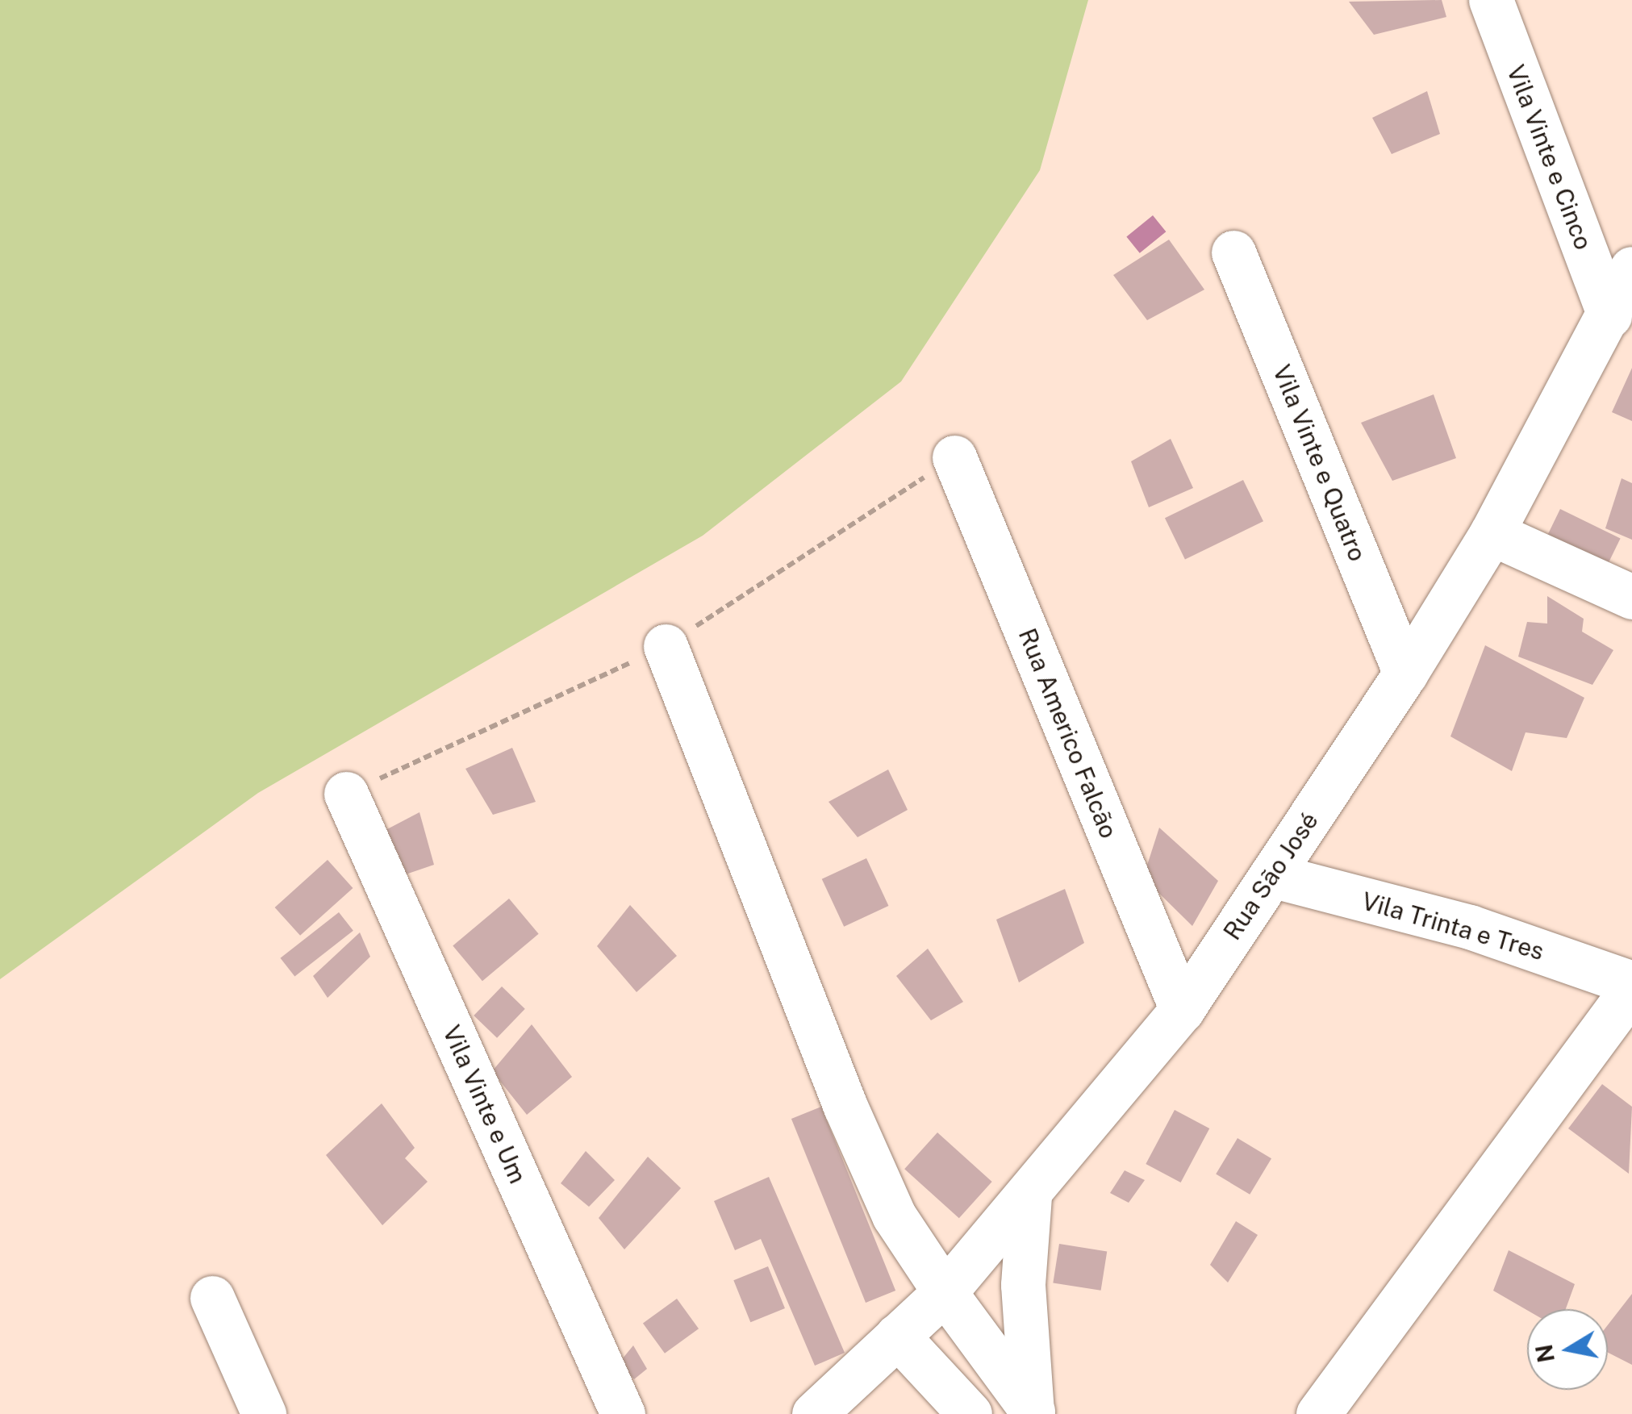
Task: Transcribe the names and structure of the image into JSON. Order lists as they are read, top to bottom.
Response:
{
  "streets": {
    "street": [
      "Vila Vinte e Cinco",
      "Vila Vinte e Quatro",
      "Rua Americo Falcão",
      "Rua São José",
      "Vila Trinta e Tres",
      "Vila Vinte e Um"
    ]
  },
  "crossings": [
    ["Vila Vinte e Cinco", "Rua São José"],
    ["Vila Vinte e Quatro", "Rua São José"],
    ["Rua Americo Falcão", "Rua São José"],
    ["Rua São José", "Vila Trinta e Tres"]
  ],
  "north": "left"
}
